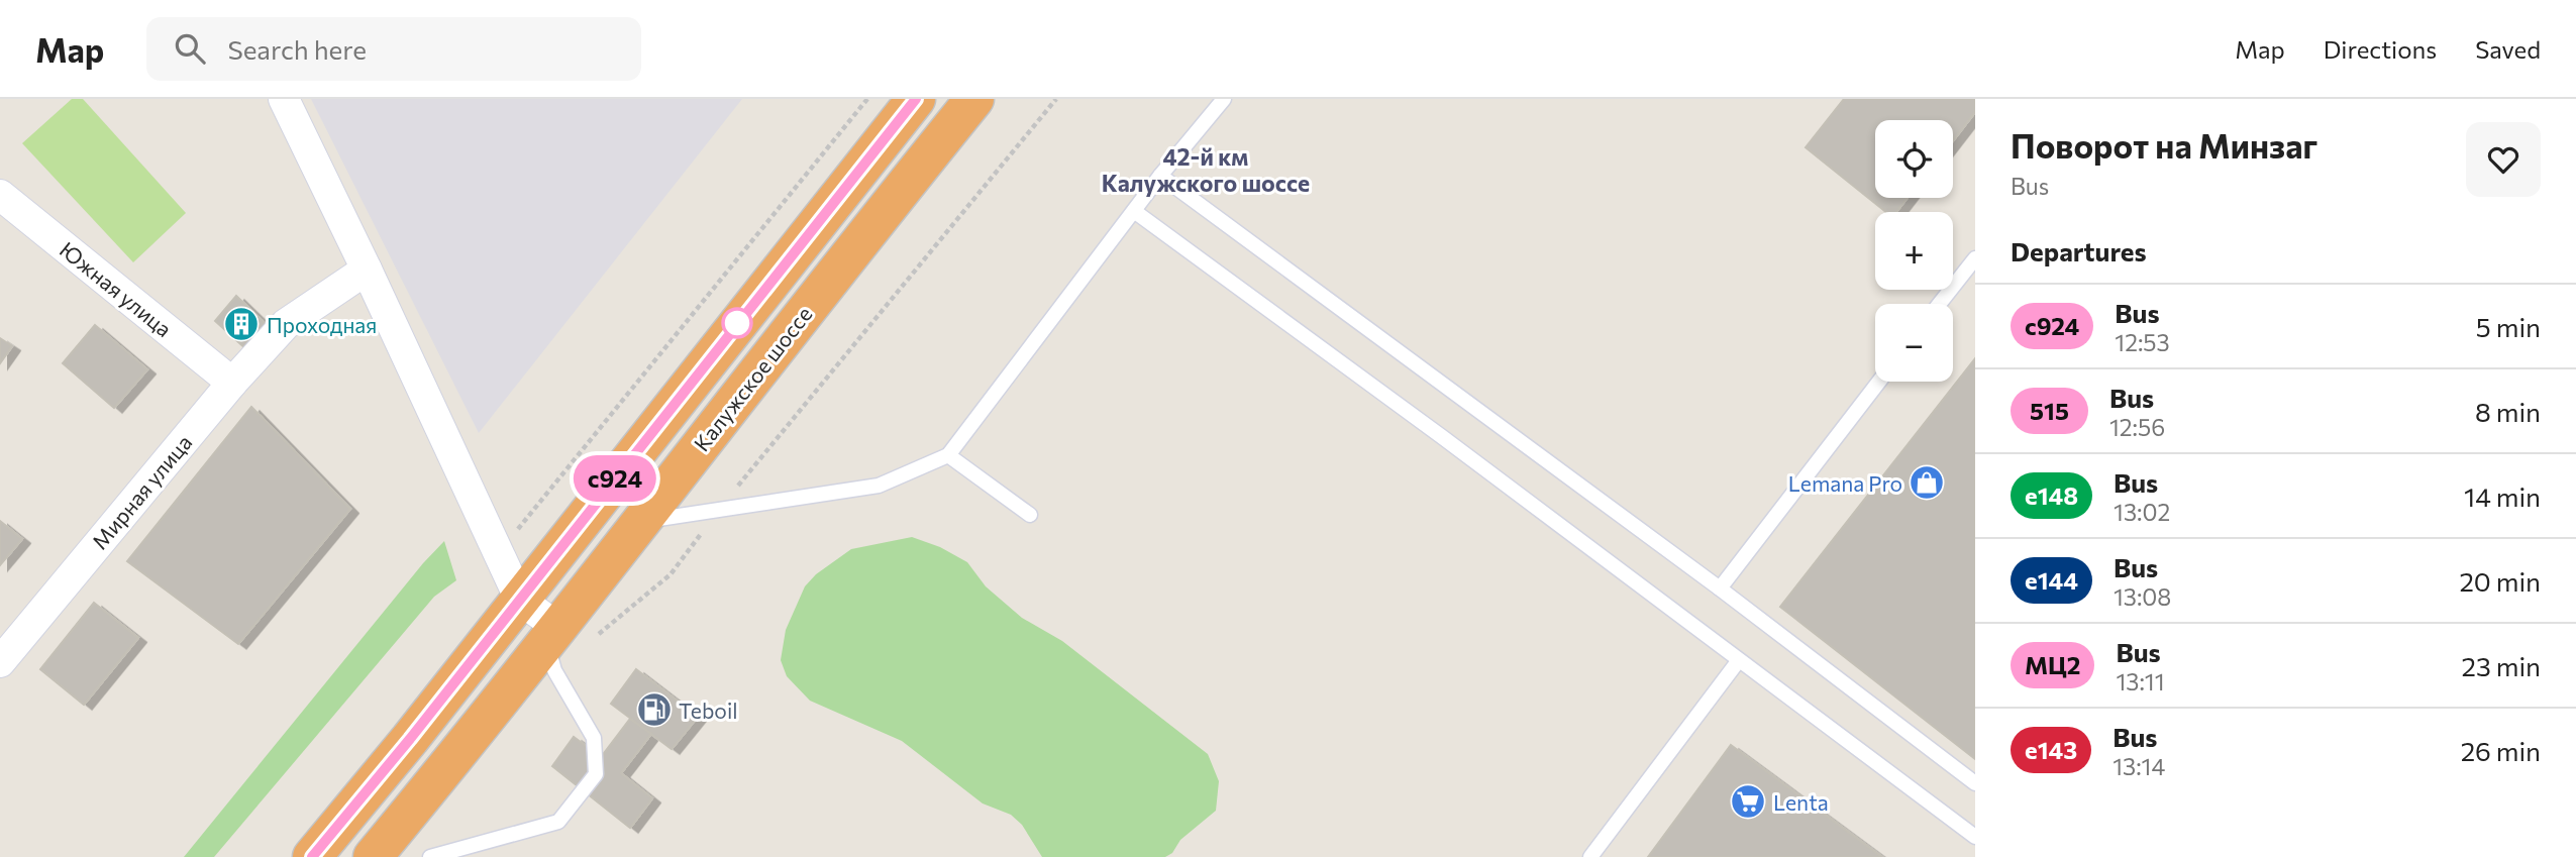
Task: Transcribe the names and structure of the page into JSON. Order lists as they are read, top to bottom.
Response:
{
  "streets": {
    "highway": ["Калужское шоссе"],
    "street": ["Южная улица", "Мирная улица"]
  },
  "crossings": [
    ["Южная улица", "Мирная улица"]
  ],
  "districts": ["42-й км Калужского шоссе"],
  "places": {
    "building": ["Проходная"],
    "shop": ["Lemana Pro"],
    "fuel station": ["Teboil"],
    "supermarket": ["Lenta"]
  },
  "lines": ["bus line с924"],
  "page": {
    "header": "Map",
    "search": "Search here",
    "nav": ["Map", "Directions", "Saved"],
    "on_map": "с924",
    "heading": [
      ["Поворот на Минзаг", "Bus"],
      "Departures"
    ],
    "map_buttons": ["+", "−"],
    "list": [
      {
        "mark": "с924",
        "name": "Bus",
        "note": "12:53",
        "value": "5 min"
      },
      {
        "mark": "515",
        "name": "Bus",
        "note": "12:56",
        "value": "8 min"
      },
      {
        "mark": "е148",
        "name": "Bus",
        "note": "13:02",
        "value": "14 min"
      },
      {
        "mark": "е144",
        "name": "Bus",
        "note": "13:08",
        "value": "20 min"
      },
      {
        "mark": "МЦ2",
        "name": "Bus",
        "note": "13:11",
        "value": "23 min"
      },
      {
        "mark": "е143",
        "name": "Bus",
        "note": "13:14",
        "value": "26 min"
      }
    ]
  }
}
